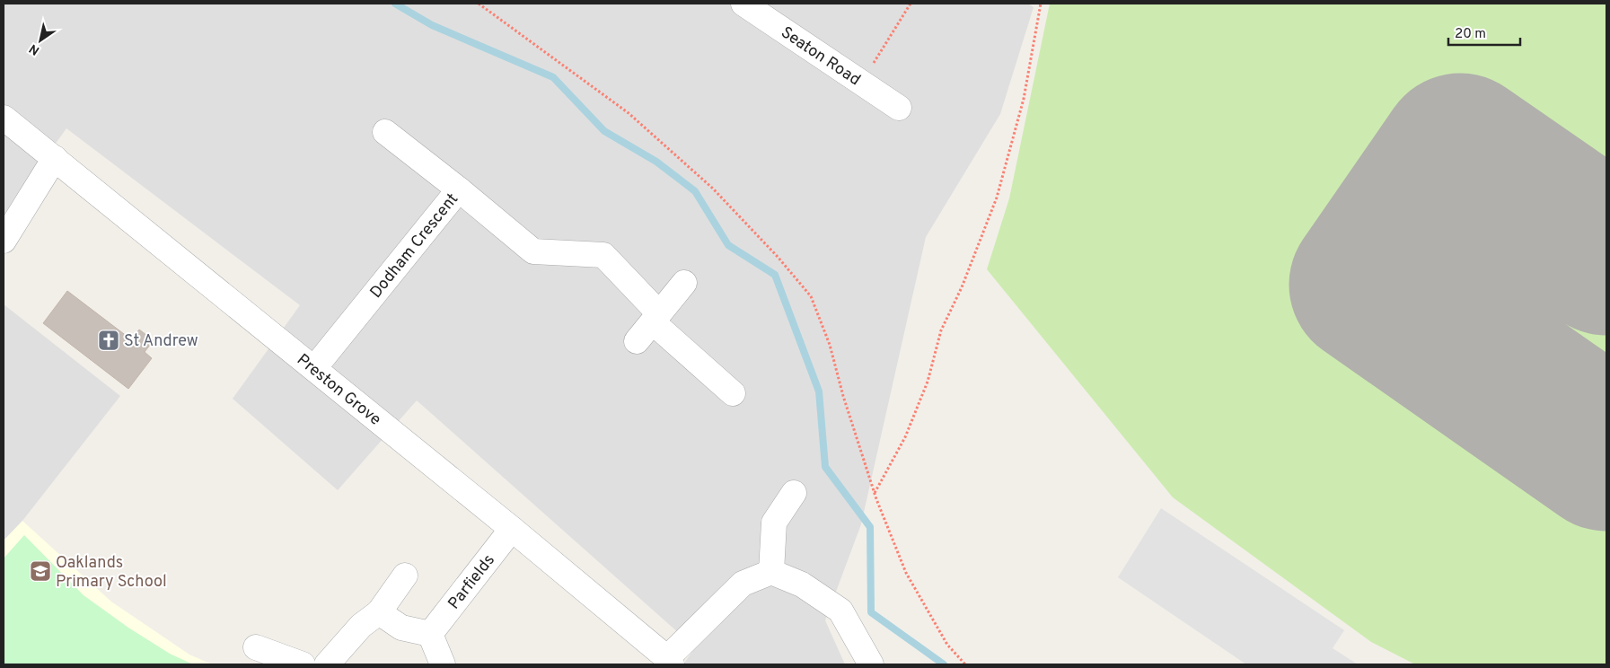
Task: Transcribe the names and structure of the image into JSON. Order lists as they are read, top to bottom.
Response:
{
  "streets": {
    "street": [
      "Seaton Road",
      "Dodham Crescent",
      "Preston Grove",
      "Parfields"
    ]
  },
  "crossings": [
    ["Dodham Crescent", "Preston Grove"],
    ["Preston Grove", "Parfields"]
  ],
  "places": {
    "church": ["St Andrew"],
    "school or university": ["Oaklands Primary School"]
  },
  "scale_bar": "20 m",
  "north": "bottom left"
}
